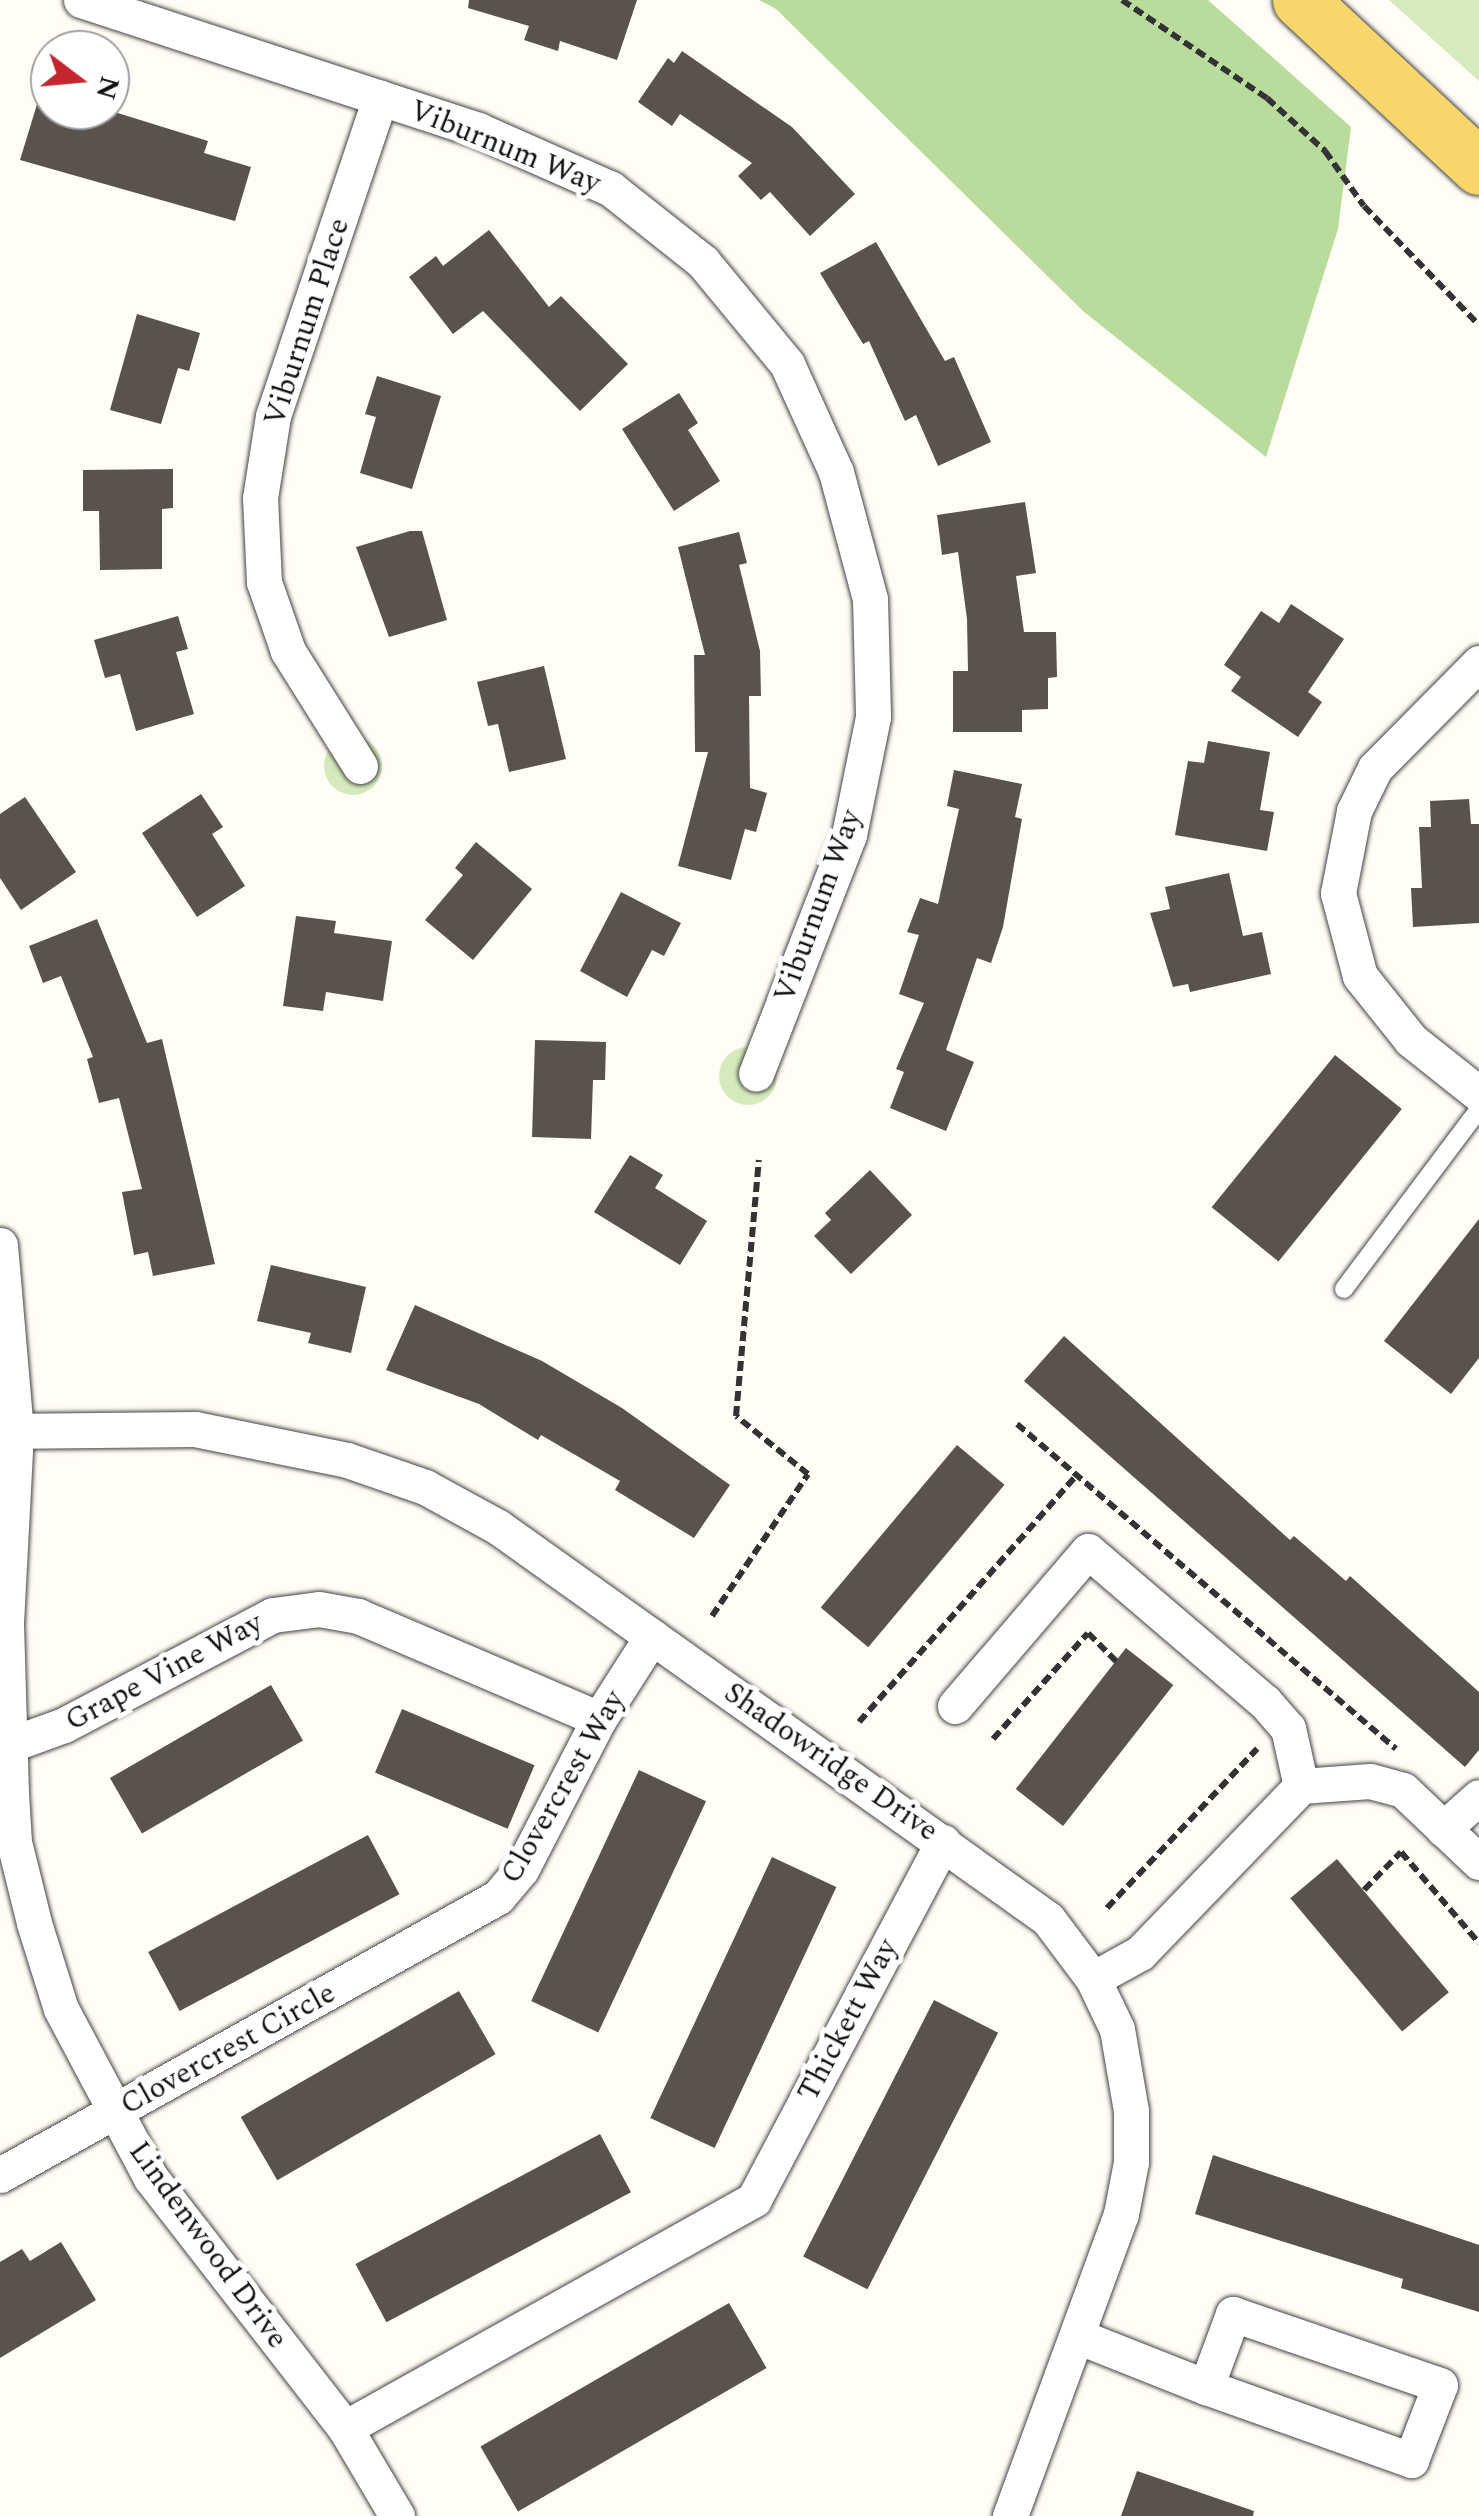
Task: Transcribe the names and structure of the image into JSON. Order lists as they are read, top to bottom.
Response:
{
  "streets": {
    "street": [
      "Viburnum Way",
      "Viburnum Place",
      "Grape Vine Way",
      "Shadowridge Drive",
      "Clovercrest Way",
      "Thickett Way",
      "Clovercrest Circle",
      "Lindenwood Drive"
    ]
  },
  "crossings": [
    ["Viburnum Way", "Viburnum Place"],
    ["Grape Vine Way", "Clovercrest Way"],
    ["Grape Vine Way", "Lindenwood Drive"],
    ["Shadowridge Drive", "Clovercrest Way"],
    ["Shadowridge Drive", "Thickett Way"],
    ["Shadowridge Drive", "Lindenwood Drive"],
    ["Clovercrest Way", "Clovercrest Circle"],
    ["Thickett Way", "Lindenwood Drive"],
    ["Clovercrest Circle", "Lindenwood Drive"]
  ],
  "north": "right"
}
